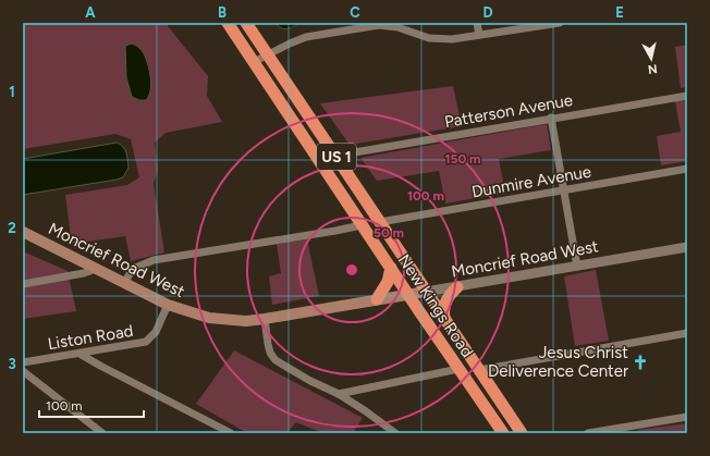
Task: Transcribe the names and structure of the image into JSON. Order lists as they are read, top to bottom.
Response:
{
  "streets": {
    "highway": ["US 1", "New Kings Road"],
    "main road": ["Moncrief Road West"],
    "street": ["Patterson Avenue", "Dunmire Avenue", "Liston Road"]
  },
  "crossings": [
    ["Patterson Avenue", "New Kings Road"],
    ["Dunmire Avenue", "New Kings Road"],
    ["Moncrief Road West", "New Kings Road"],
    ["Moncrief Road West", "Liston Road"]
  ],
  "places": {
    "church": ["Jesus Christ Deliverence Center"]
  },
  "scale_bar": "100 m",
  "north": "bottom",
  "grid": {
    "columns": [
      "A",
      "B",
      "C",
      "D",
      "E"
    ],
    "rows": ["1", "2", "3"]
  },
  "rings": ["150 m", "100 m", "50 m"]
}
